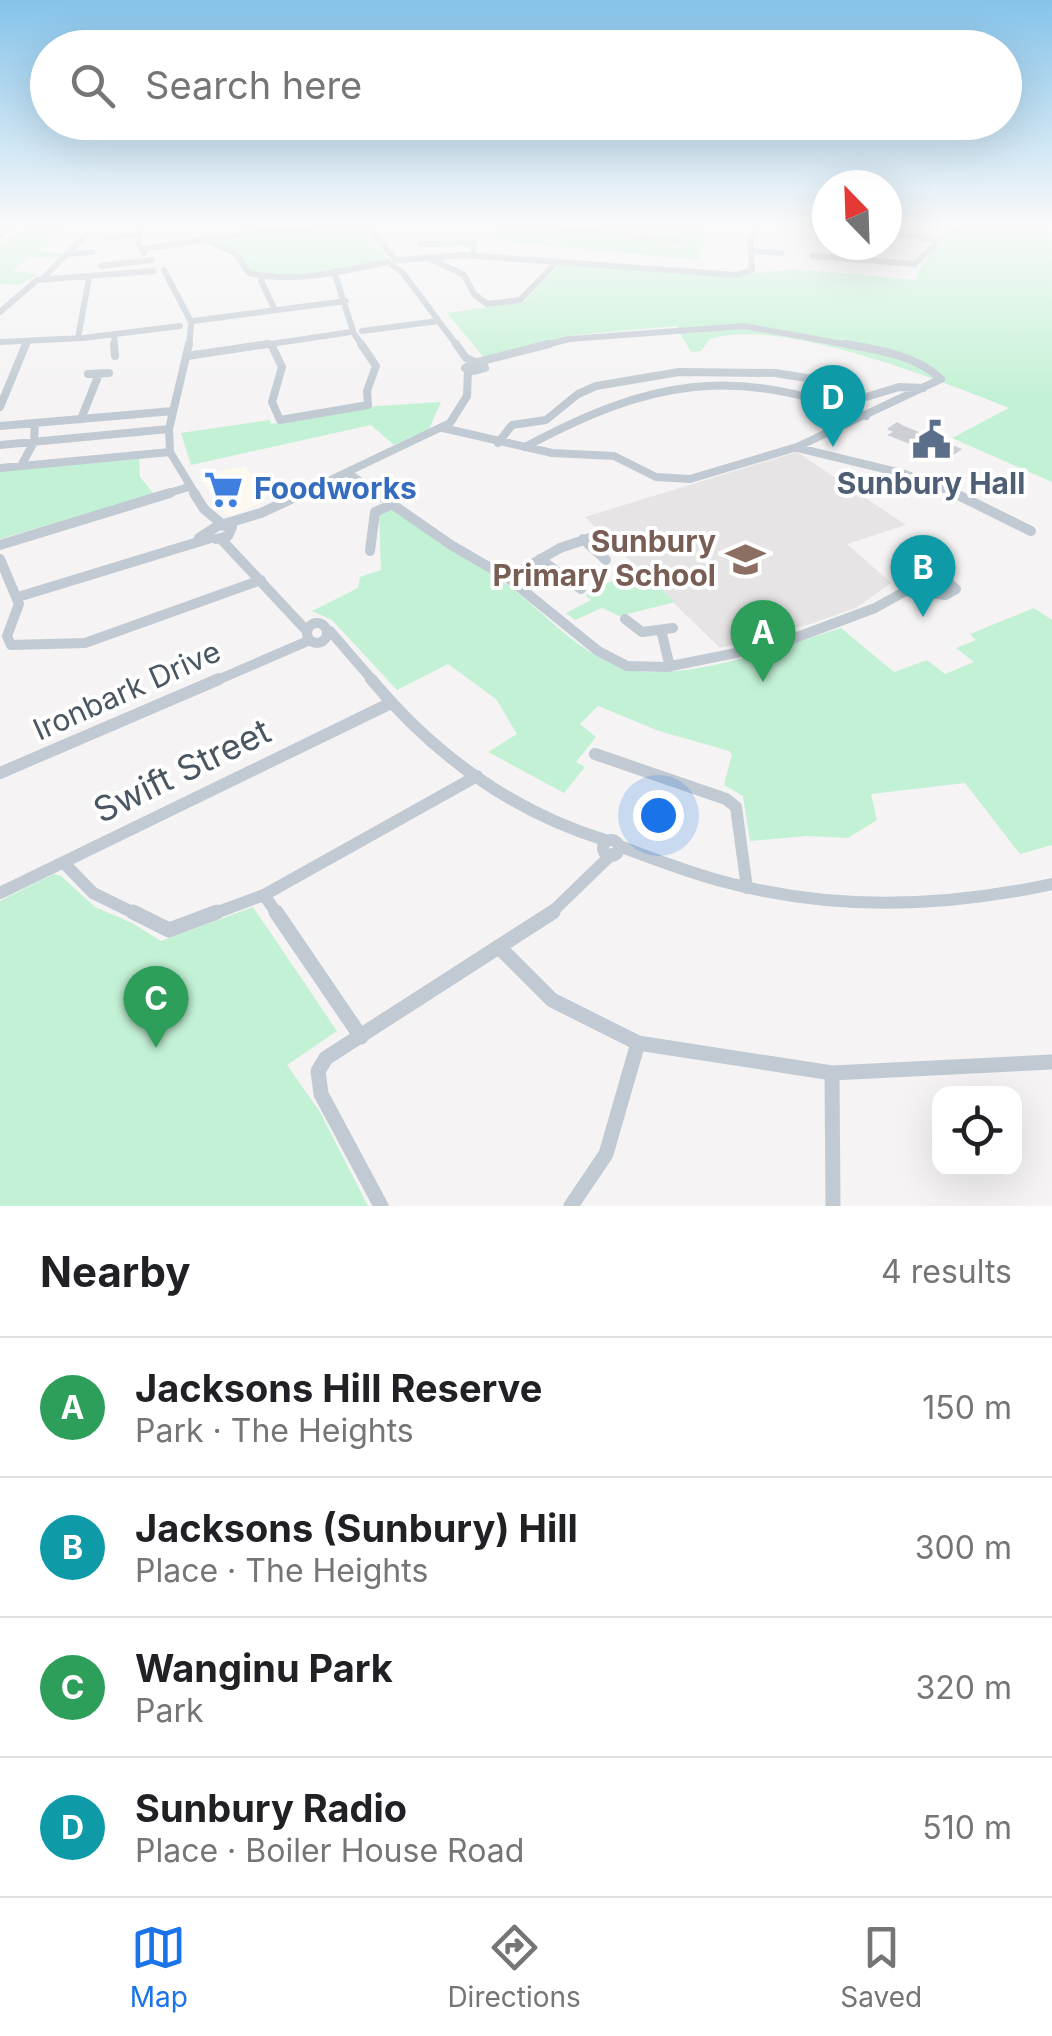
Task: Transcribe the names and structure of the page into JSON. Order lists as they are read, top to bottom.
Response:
{
  "streets": {
    "street": ["Ironbark Drive", "Swift Street"]
  },
  "places": {
    "public building": ["Sunbury Hall"],
    "supermarket": ["Foodworks"],
    "school or university": ["Sunbury Primary School"]
  },
  "north": "top left",
  "page": {
    "search": "Search here",
    "pins": [
      "D",
      "B",
      "A",
      "C"
    ],
    "heading": ["Nearby", "4 results"],
    "list": [
      {
        "mark": "A",
        "name": "Jacksons Hill Reserve",
        "note": "Park · The Heights",
        "value": "150 m"
      },
      {
        "mark": "B",
        "name": "Jacksons (Sunbury) Hill",
        "note": "Place · The Heights",
        "value": "300 m"
      },
      {
        "mark": "C",
        "name": "Wanginu Park",
        "note": "Park",
        "value": "320 m"
      },
      {
        "mark": "D",
        "name": "Sunbury Radio",
        "note": "Place · Boiler House Road",
        "value": "510 m"
      }
    ],
    "nav": ["Map", "Directions", "Saved"]
  }
}
